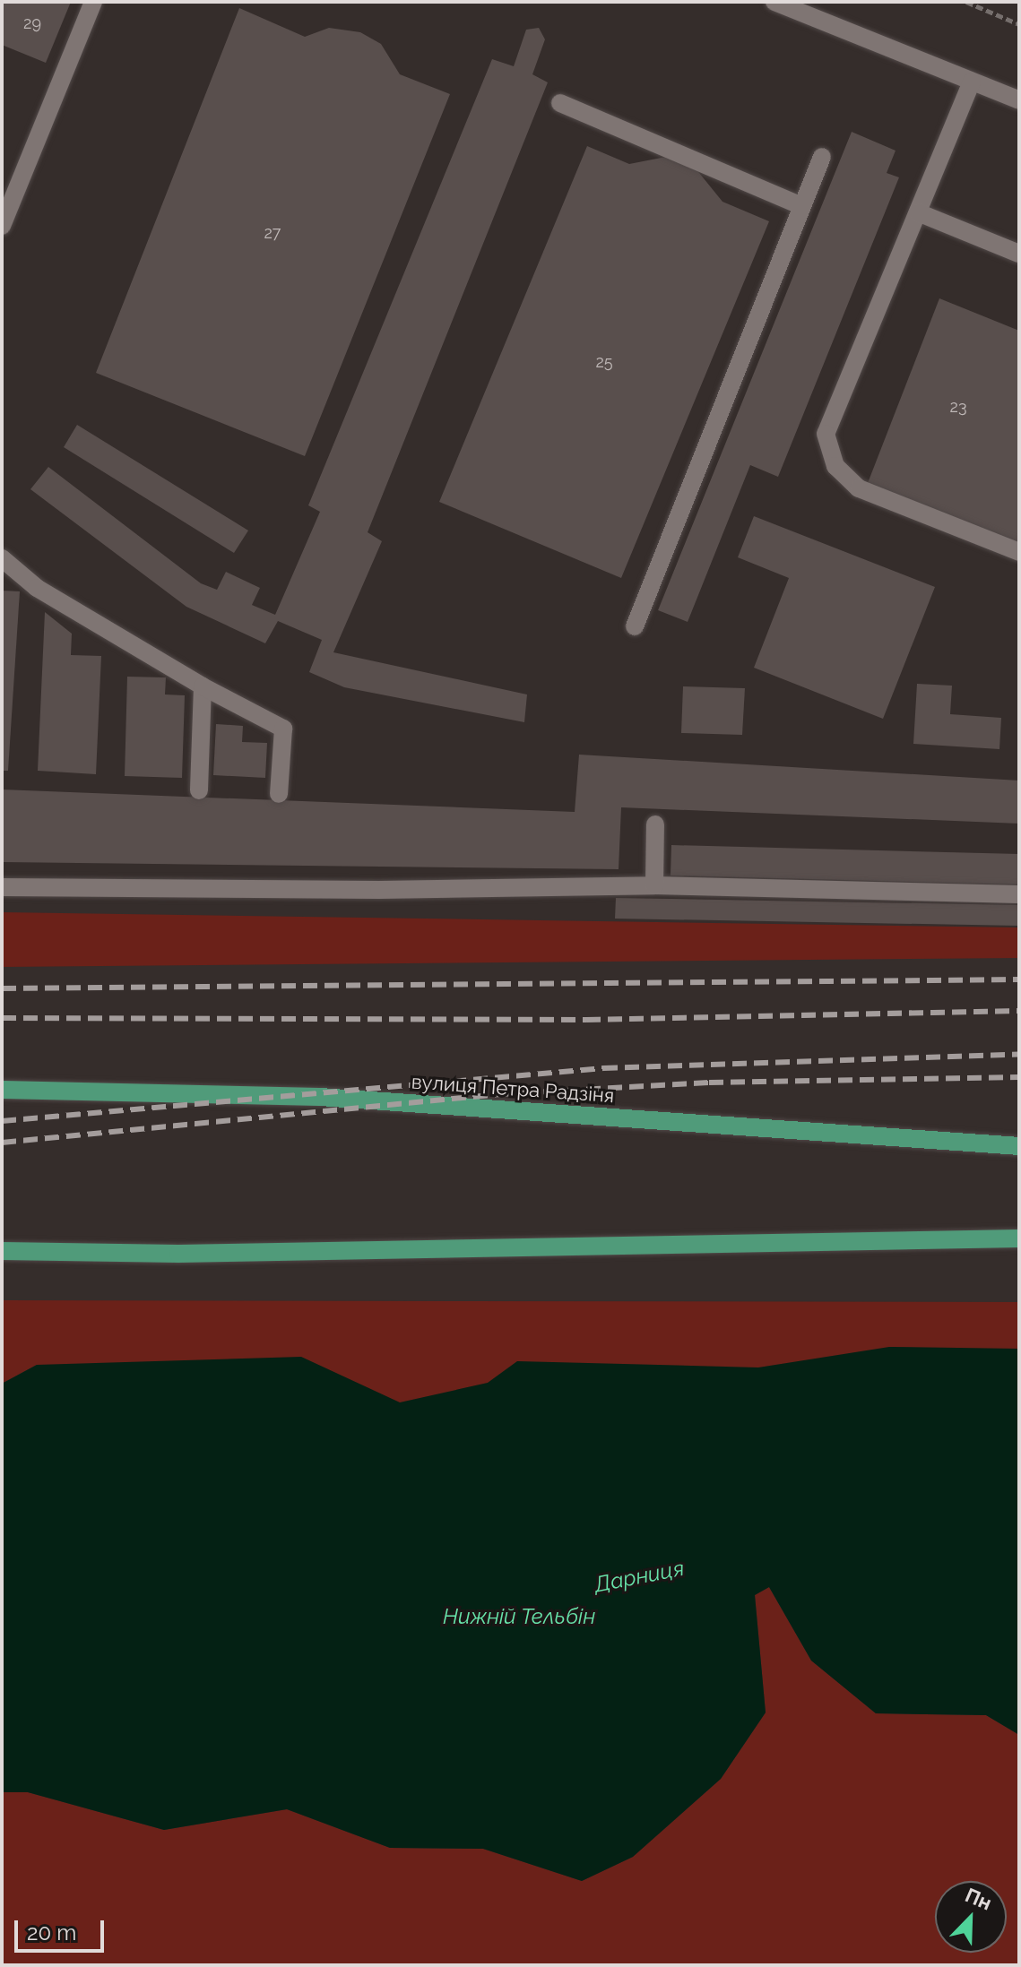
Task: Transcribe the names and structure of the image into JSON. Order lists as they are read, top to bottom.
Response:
{
  "streets": {
    "main road": ["вулиця Петра Радзіня"]
  },
  "water": ["Дарниця", "Нижній Тельбін"],
  "house_numbers": [
    "29",
    "27",
    "25",
    "23"
  ],
  "scale_bar": "20 m",
  "north": "top right"
}
